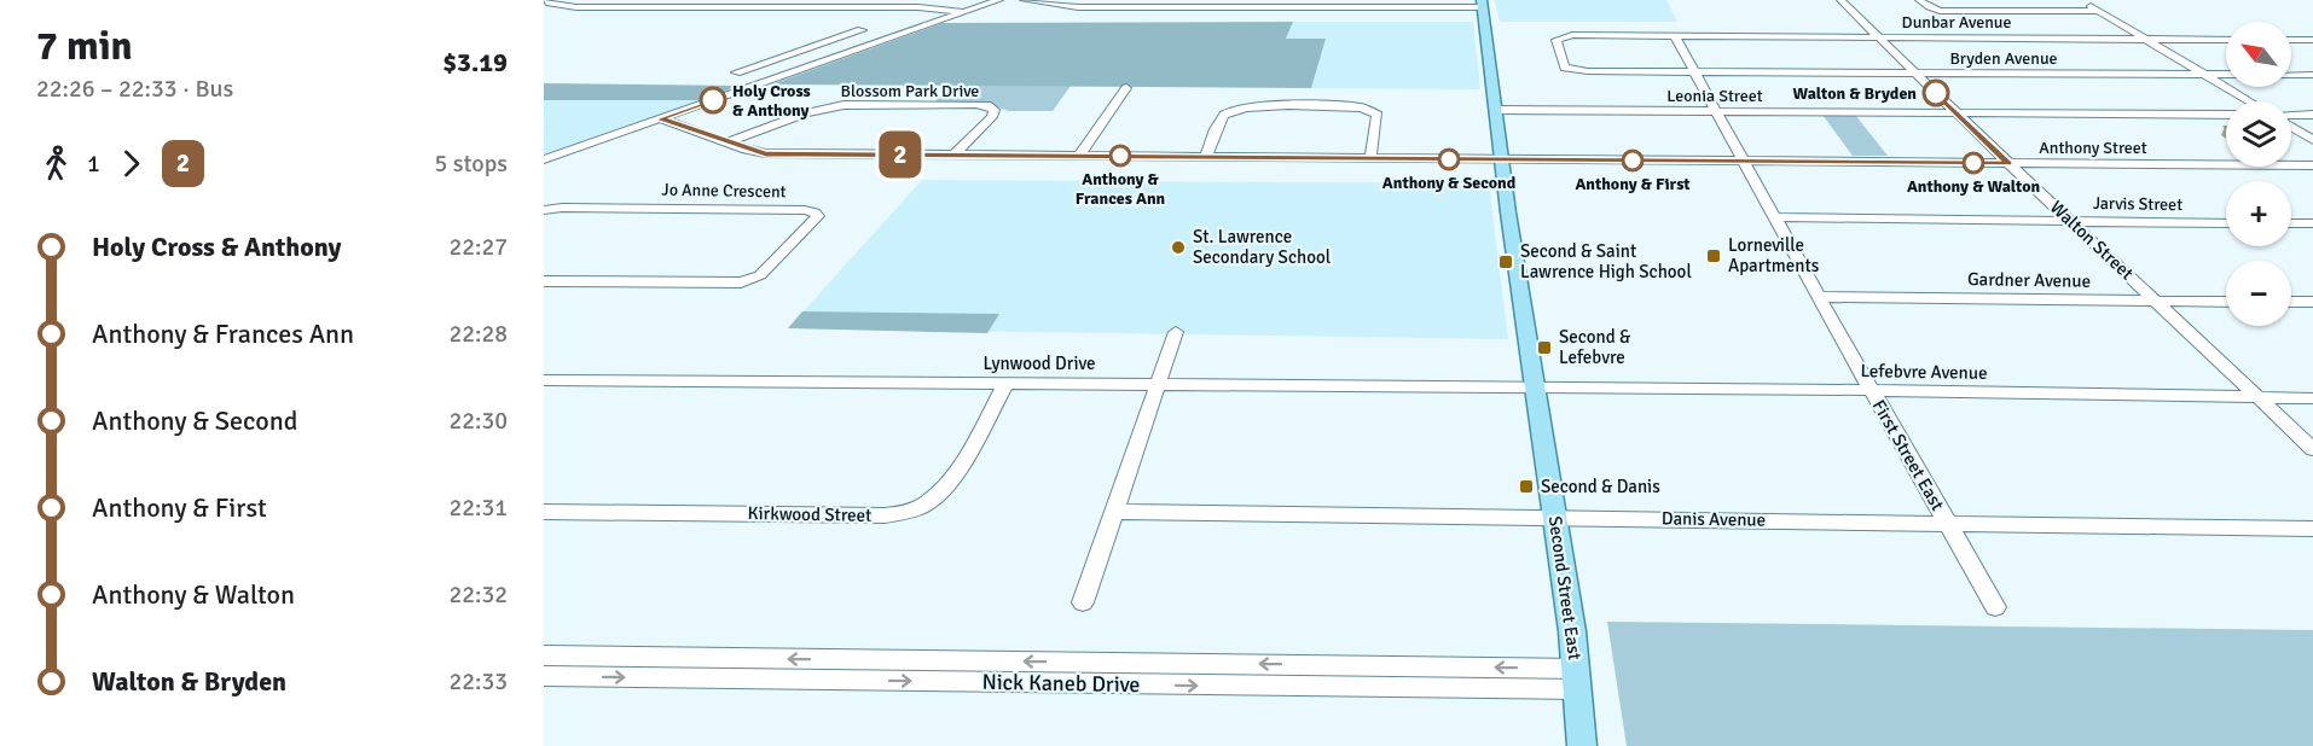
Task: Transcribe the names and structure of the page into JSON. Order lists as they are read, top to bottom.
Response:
{
  "streets": {
    "main road": ["Second Street East"],
    "street": [
      "Dunbar Avenue",
      "Bryden Avenue",
      "Blossom Park Drive",
      "Leonia Street",
      "Anthony Street",
      "Jo Anne Crescent",
      "Jarvis Street",
      "Walton Street",
      "Gardner Avenue",
      "Lynwood Drive",
      "Lefebvre Avenue",
      "First Street East",
      "Kirkwood Street",
      "Danis Avenue",
      "Nick Kaneb Drive"
    ]
  },
  "crossings": [
    ["Dunbar Avenue", "Bryden Avenue"],
    ["Dunbar Avenue", "Walton Street"],
    ["Dunbar Avenue", "First Street East"],
    ["Bryden Avenue", "Walton Street"],
    ["Bryden Avenue", "First Street East"],
    ["Blossom Park Drive", "Anthony Street"],
    ["Leonia Street", "Walton Street"],
    ["Leonia Street", "First Street East"],
    ["Leonia Street", "Second Street East"],
    ["Anthony Street", "Walton Street"],
    ["Anthony Street", "First Street East"],
    ["Anthony Street", "Second Street East"],
    ["Jarvis Street", "Walton Street"],
    ["Jarvis Street", "First Street East"],
    ["Walton Street", "Gardner Avenue"],
    ["Walton Street", "Lefebvre Avenue"],
    ["Gardner Avenue", "First Street East"],
    ["Lynwood Drive", "Lefebvre Avenue"],
    ["Lynwood Drive", "Kirkwood Street"],
    ["Lynwood Drive", "Second Street East"],
    ["Lefebvre Avenue", "First Street East"],
    ["Lefebvre Avenue", "Second Street East"],
    ["First Street East", "Danis Avenue"],
    ["Danis Avenue", "Second Street East"],
    ["Second Street East", "Nick Kaneb Drive"]
  ],
  "places": {
    "other": [
      "Walton & Bryden",
      "Holy Cross & Anthony",
      "Anthony & Frances Ann",
      "Anthony & Second",
      "Anthony & First",
      "Anthony & Walton",
      "St. Lawrence Secondary School"
    ],
    "transit": [
      "Lorneville Apartments",
      "Second & Saint Lawrence High School",
      "Second & Lefebvre",
      "Second & Danis"
    ]
  },
  "lines": ["bus line 2"],
  "north": "top left",
  "page": {
    "heading": ["7 min", "22:26 – 22:33 · Bus", "$3.19"],
    "on_map": "2",
    "map_buttons": ["+", "−"],
    "legs": ["1", "2", "5 stops"],
    "list": [
      {
        "name": "Holy Cross & Anthony",
        "value": "22:27"
      },
      {
        "name": "Anthony & Frances Ann",
        "value": "22:28"
      },
      {
        "name": "Anthony & Second",
        "value": "22:30"
      },
      {
        "name": "Anthony & First",
        "value": "22:31"
      },
      {
        "name": "Anthony & Walton",
        "value": "22:32"
      },
      {
        "name": "Walton & Bryden",
        "value": "22:33"
      }
    ]
  }
}
